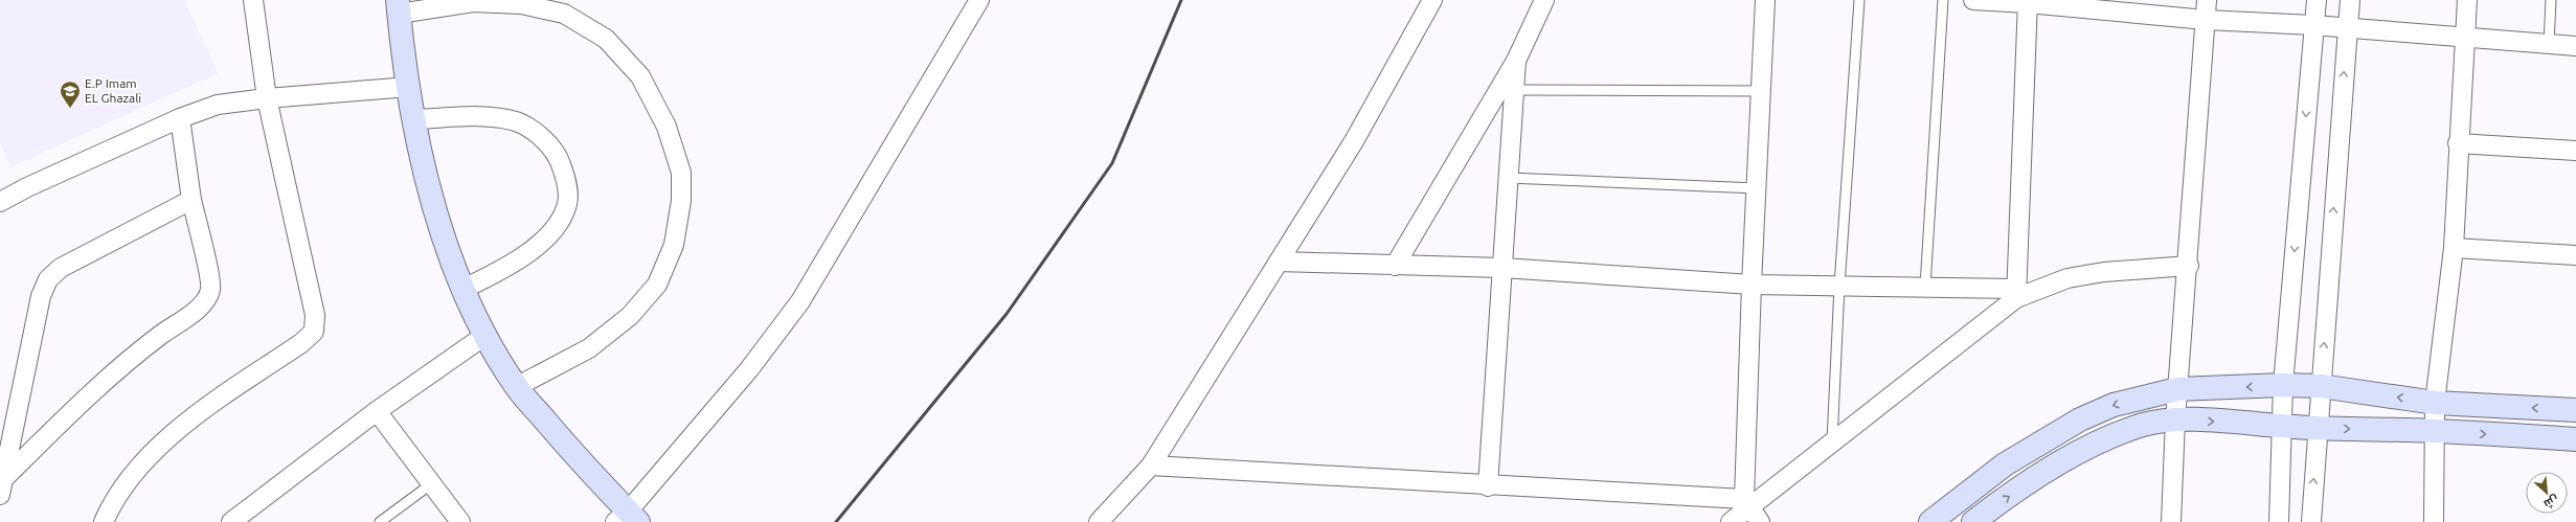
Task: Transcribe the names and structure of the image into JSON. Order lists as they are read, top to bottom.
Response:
{
  "places": {
    "school or university": ["E.P Imam EL Ghazali"]
  },
  "north": "bottom right"
}
